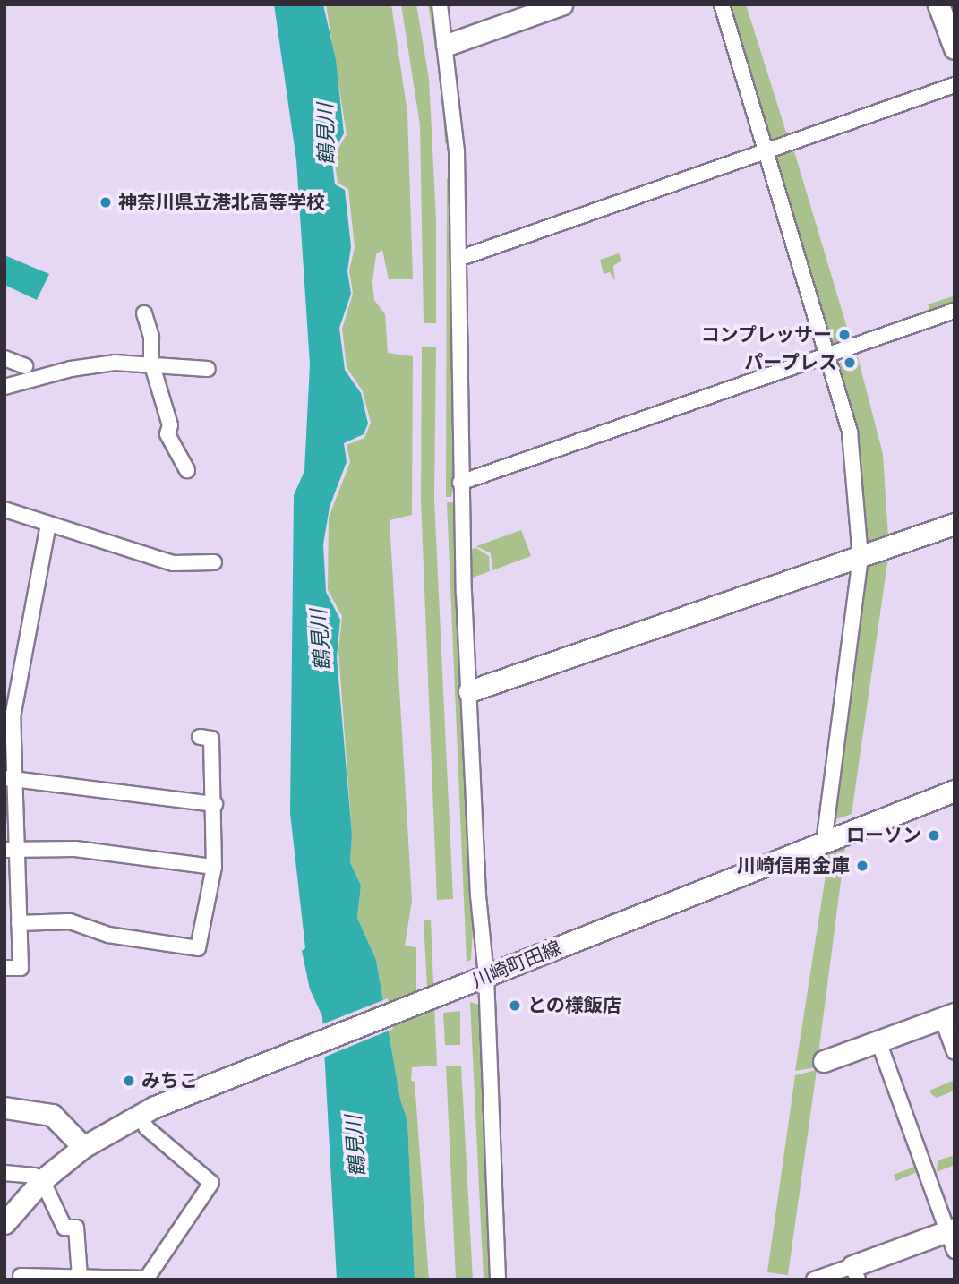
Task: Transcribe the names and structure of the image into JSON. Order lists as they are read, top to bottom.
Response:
{
  "streets": {
    "main road": ["川崎町田線"]
  },
  "water": ["鶴見川"],
  "places": [
    "神奈川県立港北高等学校",
    "コンプレッサー",
    "パープレス",
    "ローソン",
    "川崎信用金庫",
    "との様飯店",
    "みちこ"
  ]
}
